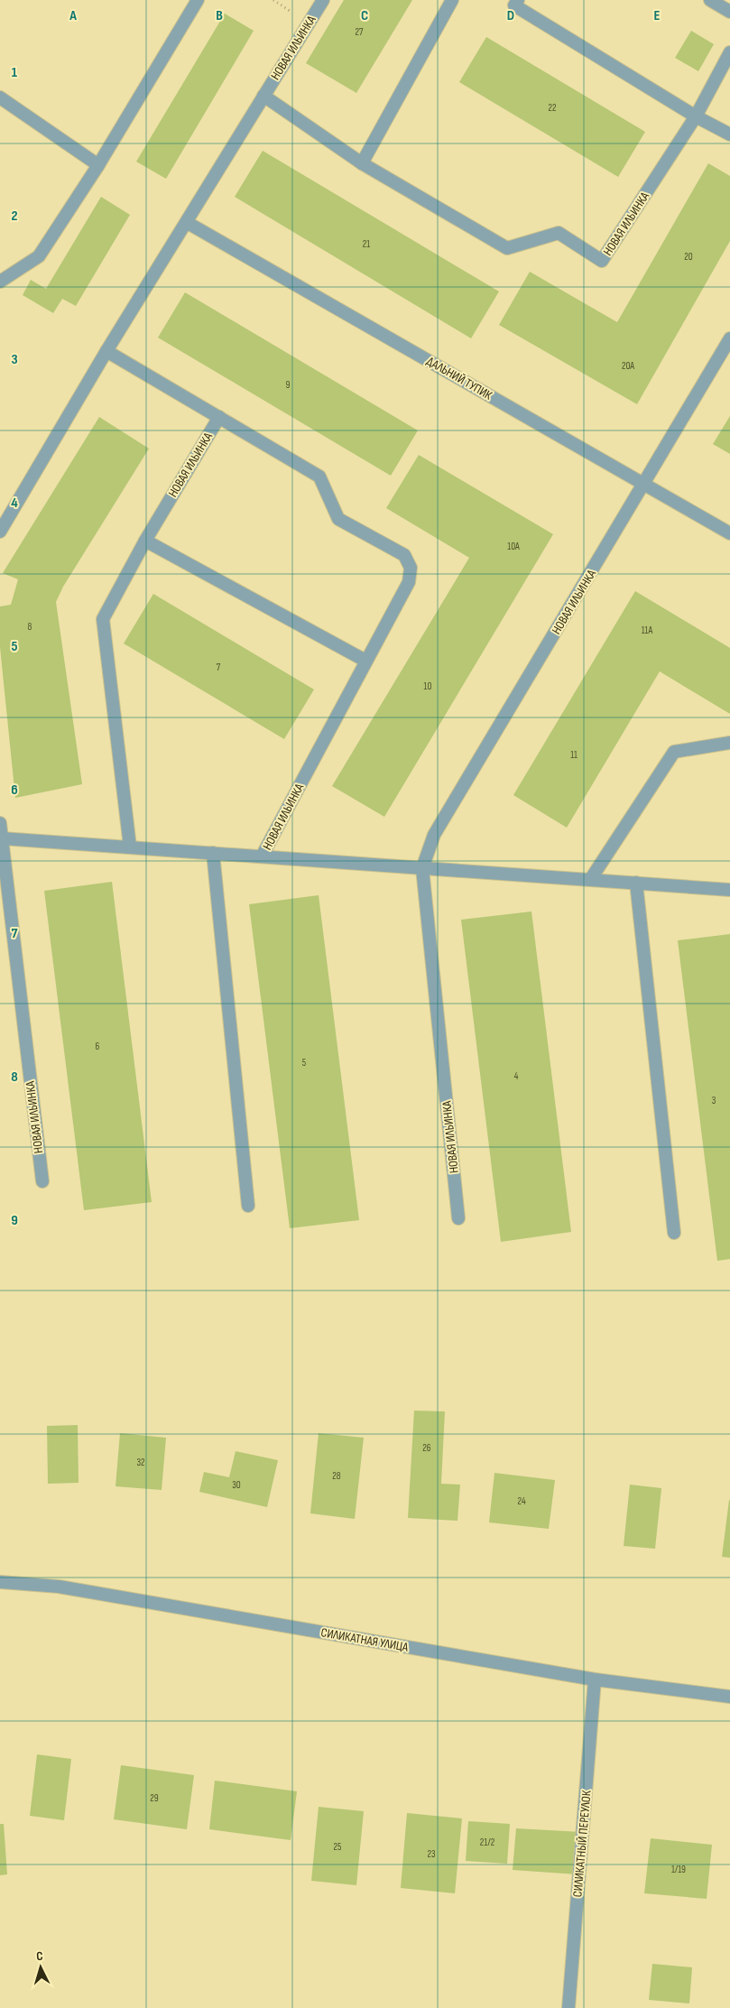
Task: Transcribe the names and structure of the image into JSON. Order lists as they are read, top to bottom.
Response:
{
  "streets": {
    "street": [
      "НОВАЯ ИЛЬИНКА",
      "ДАЛЬНИЙ ТУПИК",
      "СИЛИКАТНАЯ УЛИЦА",
      "СИЛИКАТНЫЙ ПЕРЕУЛОК"
    ]
  },
  "crossings": [
    ["НОВАЯ ИЛЬИНКА", "ДАЛЬНИЙ ТУПИК"],
    ["СИЛИКАТНАЯ УЛИЦА", "СИЛИКАТНЫЙ ПЕРЕУЛОК"]
  ],
  "house_numbers": [
    "27",
    "22",
    "21",
    "20",
    "20А",
    "9",
    "10А",
    "8",
    "11А",
    "7",
    "10",
    "11",
    "6",
    "5",
    "4",
    "3",
    "26",
    "32",
    "28",
    "30",
    "24",
    "29",
    "21/2",
    "25",
    "23",
    "1/19"
  ],
  "north": "top",
  "grid": {
    "columns": [
      "A",
      "B",
      "C",
      "D",
      "E"
    ],
    "rows": [
      "1",
      "2",
      "3",
      "4",
      "5",
      "6",
      "7",
      "8",
      "9"
    ]
  }
}
